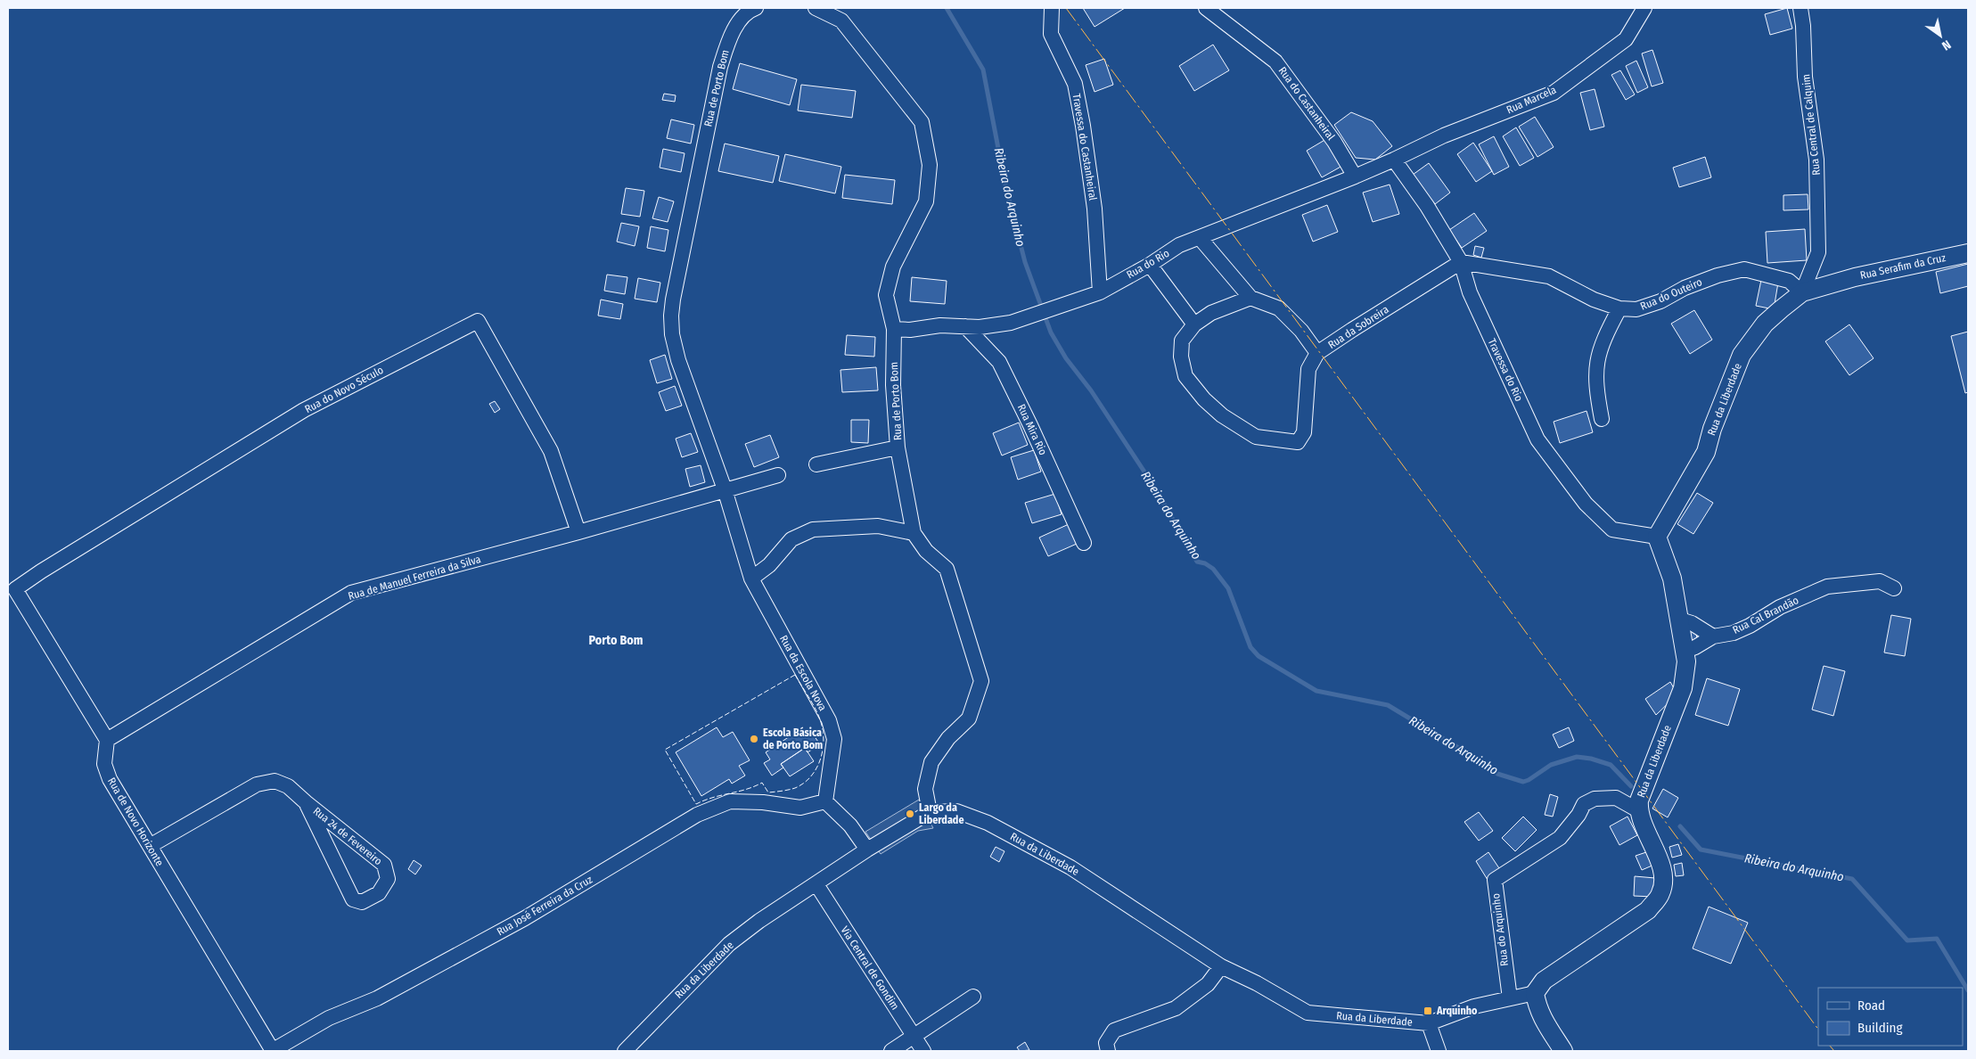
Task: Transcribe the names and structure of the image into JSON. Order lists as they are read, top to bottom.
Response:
{
  "streets": {
    "street": [
      "Rua de Porto Bom",
      "Rua Marcela",
      "Rua do Castanheiral",
      "Rua Central de Calquim",
      "Travessa do Castanheiral",
      "Rua do Rio",
      "Rua Serafim da Cruz",
      "Rua do Outeiro",
      "Rua da Sobreira",
      "Travessa do Rio",
      "Rua do Novo Século",
      "Rua da Liberdade",
      "Rua Mira Rio",
      "Rua de Manuel Ferreira da Silva",
      "Rua Cal Brandão",
      "Rua da Escola Nova",
      "Rua de Novo Horizonte",
      "Rua 24 de Fevereiro",
      "Rua José Ferreira da Cruz",
      "Rua do Arquinho",
      "Via Central de Gondim"
    ]
  },
  "crossings": [
    ["Rua de Porto Bom", "Rua do Rio"],
    ["Rua de Porto Bom", "Rua da Liberdade"],
    ["Rua de Porto Bom", "Rua de Manuel Ferreira da Silva"],
    ["Rua de Porto Bom", "Rua da Escola Nova"],
    ["Rua Marcela", "Rua do Rio"],
    ["Rua Marcela", "Travessa do Rio"],
    ["Rua do Castanheiral", "Rua do Rio"],
    ["Rua Central de Calquim", "Rua Serafim da Cruz"],
    ["Rua Central de Calquim", "Rua do Outeiro"],
    ["Rua Central de Calquim", "Rua da Liberdade"],
    ["Travessa do Castanheiral", "Rua do Rio"],
    ["Rua do Rio", "Travessa do Rio"],
    ["Rua do Rio", "Rua Mira Rio"],
    ["Rua Serafim da Cruz", "Rua do Outeiro"],
    ["Rua Serafim da Cruz", "Rua da Liberdade"],
    ["Rua do Outeiro", "Rua da Sobreira"],
    ["Rua do Outeiro", "Travessa do Rio"],
    ["Rua do Outeiro", "Rua da Liberdade"],
    ["Rua da Sobreira", "Travessa do Rio"],
    ["Travessa do Rio", "Rua da Liberdade"],
    ["Rua do Novo Século", "Rua de Manuel Ferreira da Silva"],
    ["Rua do Novo Século", "Rua de Novo Horizonte"],
    ["Rua da Liberdade", "Rua Cal Brandão"],
    ["Rua da Liberdade", "Rua do Arquinho"],
    ["Rua da Liberdade", "Via Central de Gondim"],
    ["Rua de Manuel Ferreira da Silva", "Rua da Escola Nova"],
    ["Rua de Manuel Ferreira da Silva", "Rua de Novo Horizonte"],
    ["Rua da Escola Nova", "Rua José Ferreira da Cruz"],
    ["Rua de Novo Horizonte", "Rua 24 de Fevereiro"],
    ["Rua de Novo Horizonte", "Rua José Ferreira da Cruz"]
  ],
  "districts": ["Porto Bom"],
  "water": ["Ribeira do Arquinho"],
  "places": {
    "other": ["Escola Básica de Porto Bom", "Largo da Liberdade"],
    "transit": ["Arquinho"]
  },
  "legend": ["Road", "Building"],
  "north": "bottom right"
}
